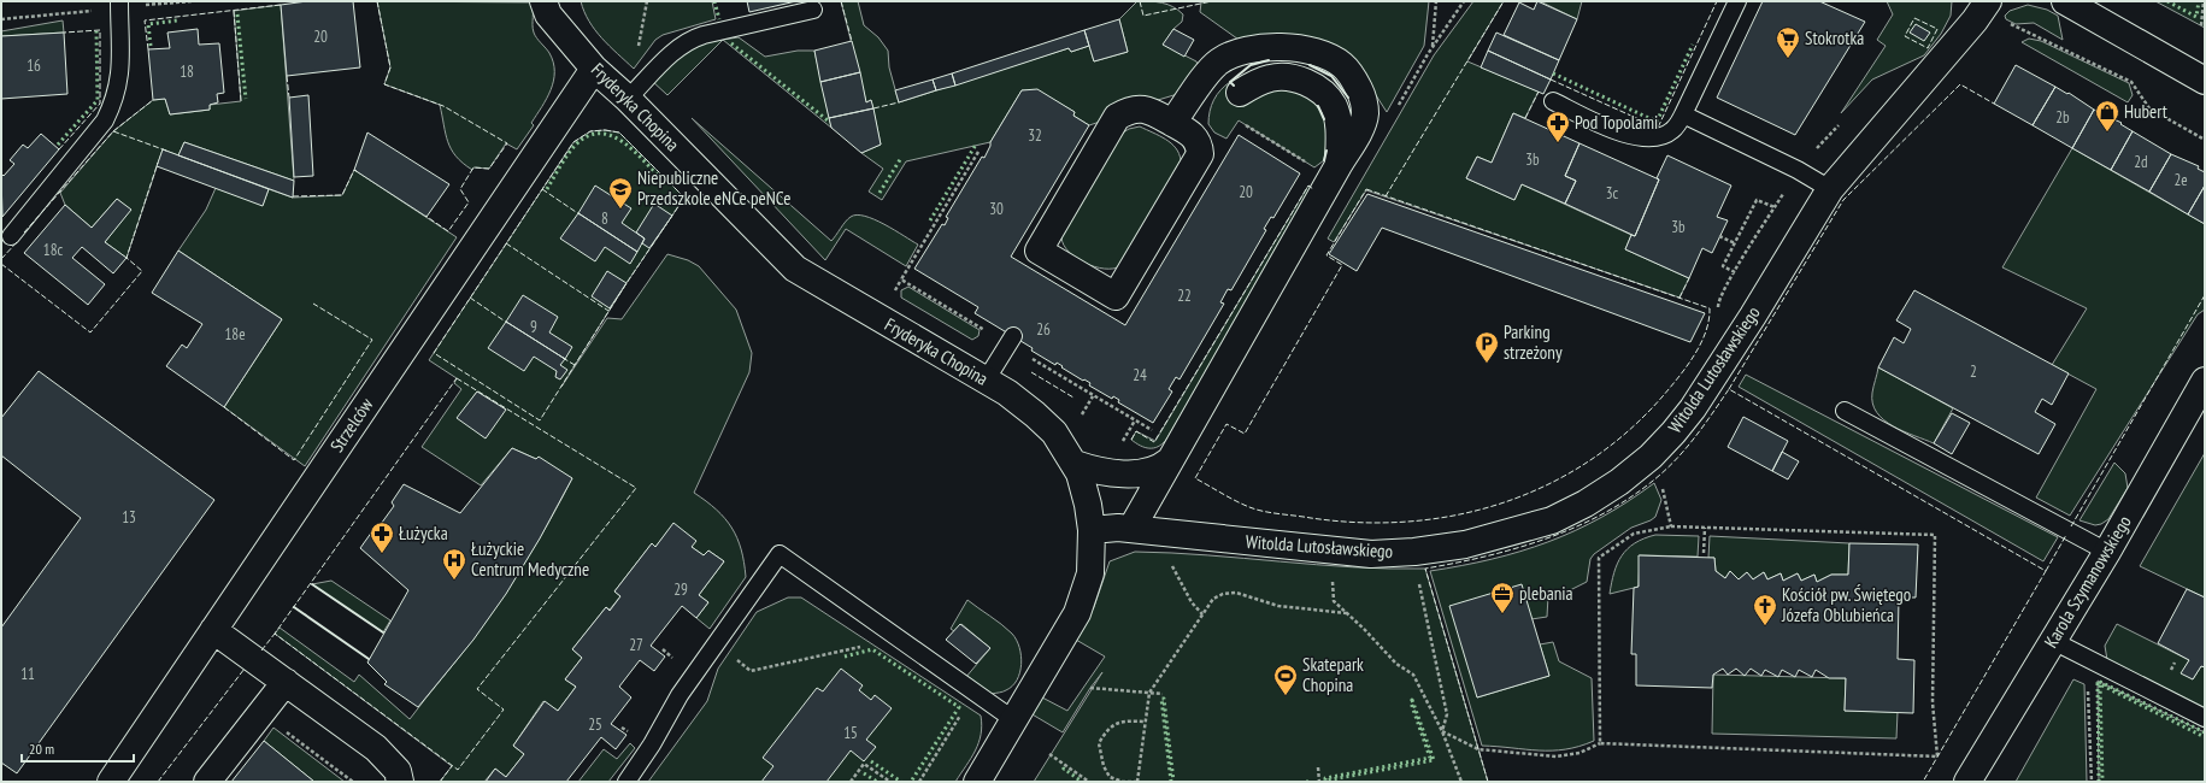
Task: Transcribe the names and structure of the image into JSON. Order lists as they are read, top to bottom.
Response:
{
  "streets": {
    "street": [
      "Fryderyka Chopina",
      "Witolda Lutosławskiego",
      "Strzelców",
      "Karola Szymanowskiego"
    ]
  },
  "crossings": [
    ["Fryderyka Chopina", "Witolda Lutosławskiego"],
    ["Fryderyka Chopina", "Strzelców"]
  ],
  "places": {
    "supermarket": ["Stokrotka"],
    "shop": ["Hubert"],
    "pharmacy": ["Pod Topolami", "Łużycka"],
    "school or university": ["Niepubliczne Przedszkole eNCe peNCe"],
    "parking": ["Parking strzeżony"],
    "hospital": ["Łużyckie Centrum Medyczne"],
    "office": ["plebania"],
    "church": ["Kościół pw. Świętego Józefa Oblubieńca"],
    "sports": ["Skatepark Chopina"]
  },
  "house_numbers": [
    "20",
    "16",
    "18",
    "2b",
    "32",
    "3b",
    "2d",
    "2e",
    "20",
    "3c",
    "30",
    "8",
    "3b",
    "18c",
    "22",
    "9",
    "26",
    "18e",
    "2",
    "24",
    "13",
    "29",
    "27",
    "11",
    "25",
    "15"
  ],
  "scale_bar": "20 m"
}
